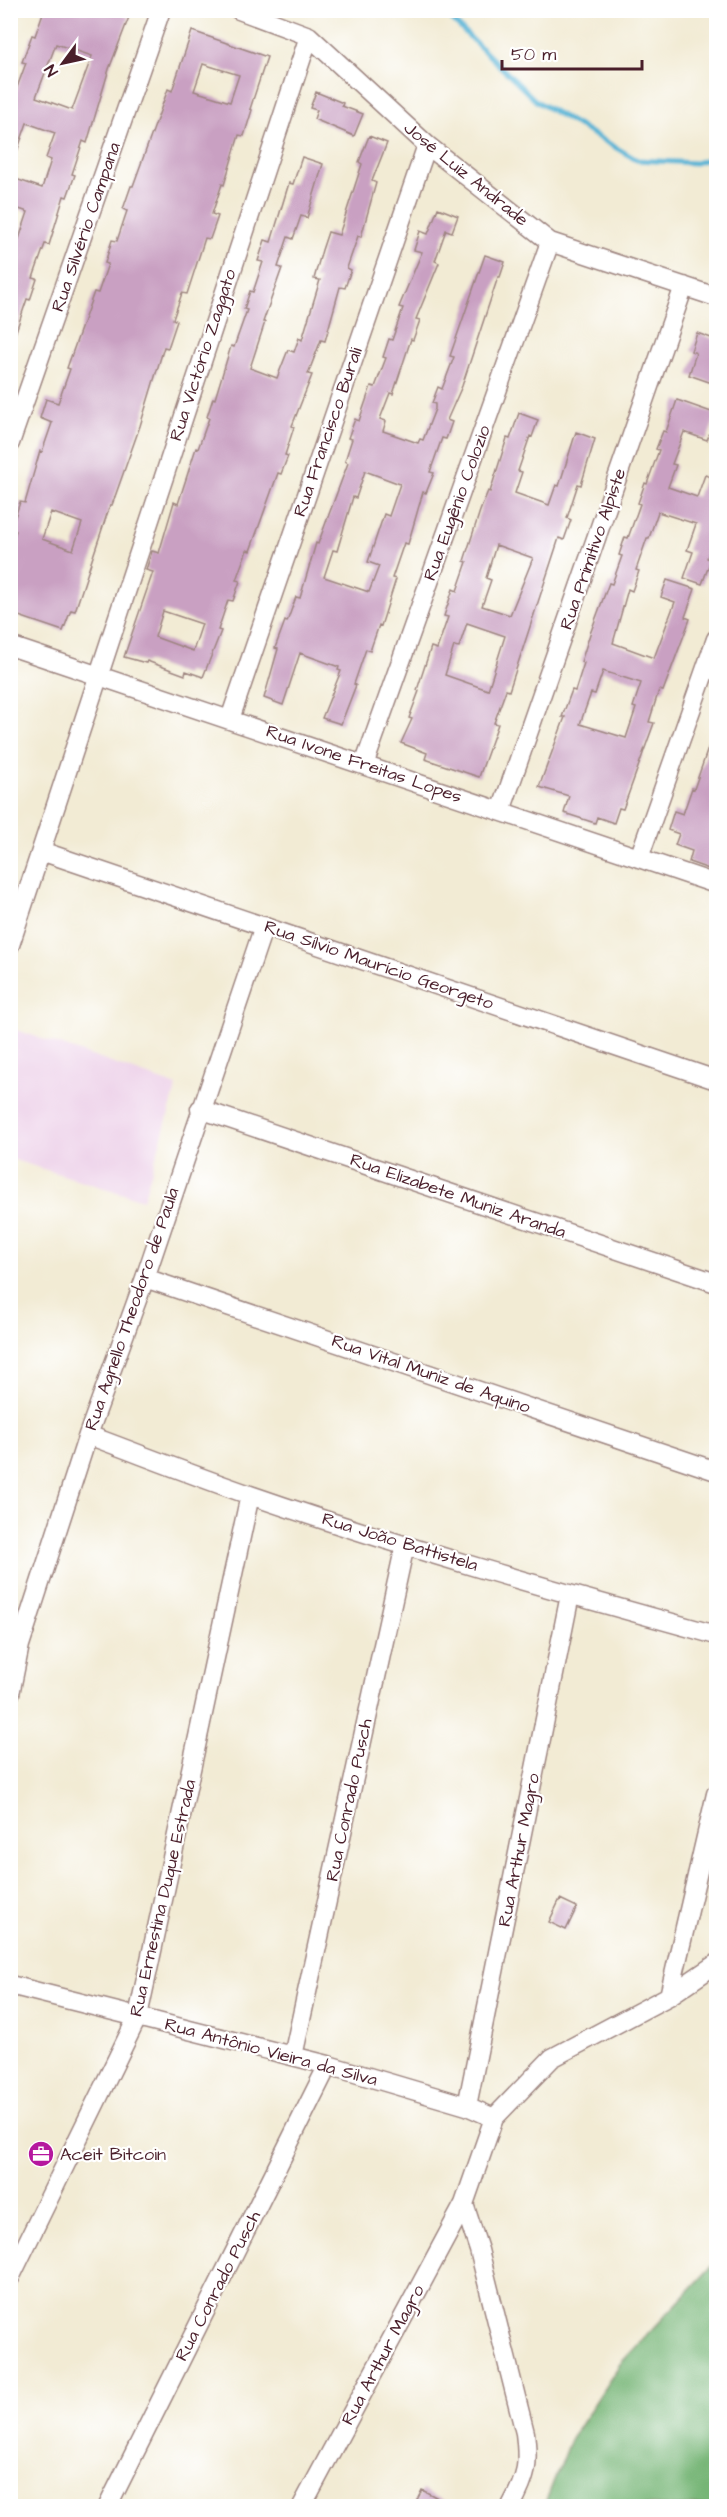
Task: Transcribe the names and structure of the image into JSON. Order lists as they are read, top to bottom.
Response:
{
  "streets": {
    "street": [
      "José Luiz Andrade",
      "Rua Silvério Campana",
      "Rua Victório Zaggato",
      "Rua Francisco Burali",
      "Rua Eugênio Colozio",
      "Rua Primitivo Alpiste",
      "Rua Ivone Freitas Lopes",
      "Rua Sílvio Maurício Georgeto",
      "Rua Elizabete Muniz Aranda",
      "Rua Agnello Theodoro de Paula",
      "Rua Vital Muniz de Aquino",
      "Rua João Battistela",
      "Rua Conrado Pusch",
      "Rua Arthur Magro",
      "Rua Ernestina Duque Estrada",
      "Rua Antônio Vieira da Silva"
    ]
  },
  "crossings": [
    ["José Luiz Andrade", "Rua Victório Zaggato"],
    ["José Luiz Andrade", "Rua Francisco Burali"],
    ["José Luiz Andrade", "Rua Eugênio Colozio"],
    ["José Luiz Andrade", "Rua Primitivo Alpiste"],
    ["Rua Victório Zaggato", "Rua Ivone Freitas Lopes"],
    ["Rua Victório Zaggato", "Rua Sílvio Maurício Georgeto"],
    ["Rua Francisco Burali", "Rua Ivone Freitas Lopes"],
    ["Rua Eugênio Colozio", "Rua Ivone Freitas Lopes"],
    ["Rua Primitivo Alpiste", "Rua Ivone Freitas Lopes"],
    ["Rua Sílvio Maurício Georgeto", "Rua Agnello Theodoro de Paula"],
    ["Rua Elizabete Muniz Aranda", "Rua Agnello Theodoro de Paula"],
    ["Rua Agnello Theodoro de Paula", "Rua Vital Muniz de Aquino"],
    ["Rua Agnello Theodoro de Paula", "Rua João Battistela"],
    ["Rua João Battistela", "Rua Conrado Pusch"],
    ["Rua João Battistela", "Rua Arthur Magro"],
    ["Rua João Battistela", "Rua Ernestina Duque Estrada"],
    ["Rua Conrado Pusch", "Rua Antônio Vieira da Silva"],
    ["Rua Arthur Magro", "Rua Antônio Vieira da Silva"],
    ["Rua Ernestina Duque Estrada", "Rua Antônio Vieira da Silva"]
  ],
  "places": {
    "office": ["Aceit Bitcoin"]
  },
  "scale_bar": "50 m",
  "north": "bottom left"
}
